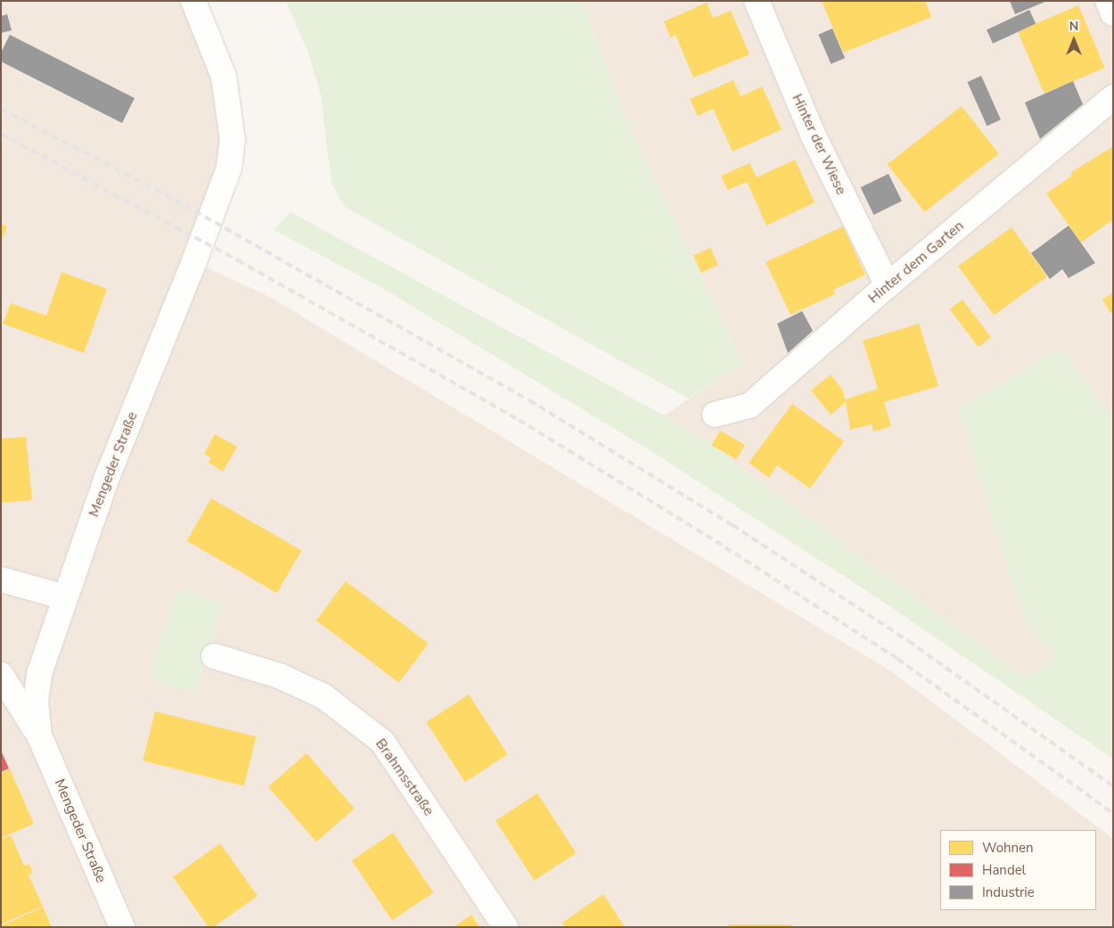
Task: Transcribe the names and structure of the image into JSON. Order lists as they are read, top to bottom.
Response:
{
  "streets": {
    "street": [
      "Hinter der Wiese",
      "Hinter dem Garten",
      "Mengeder Straße",
      "Brahmsstraße"
    ]
  },
  "crossings": [
    ["Hinter der Wiese", "Hinter dem Garten"]
  ],
  "legend": ["Wohnen", "Handel", "Industrie"],
  "north": "top"
}
